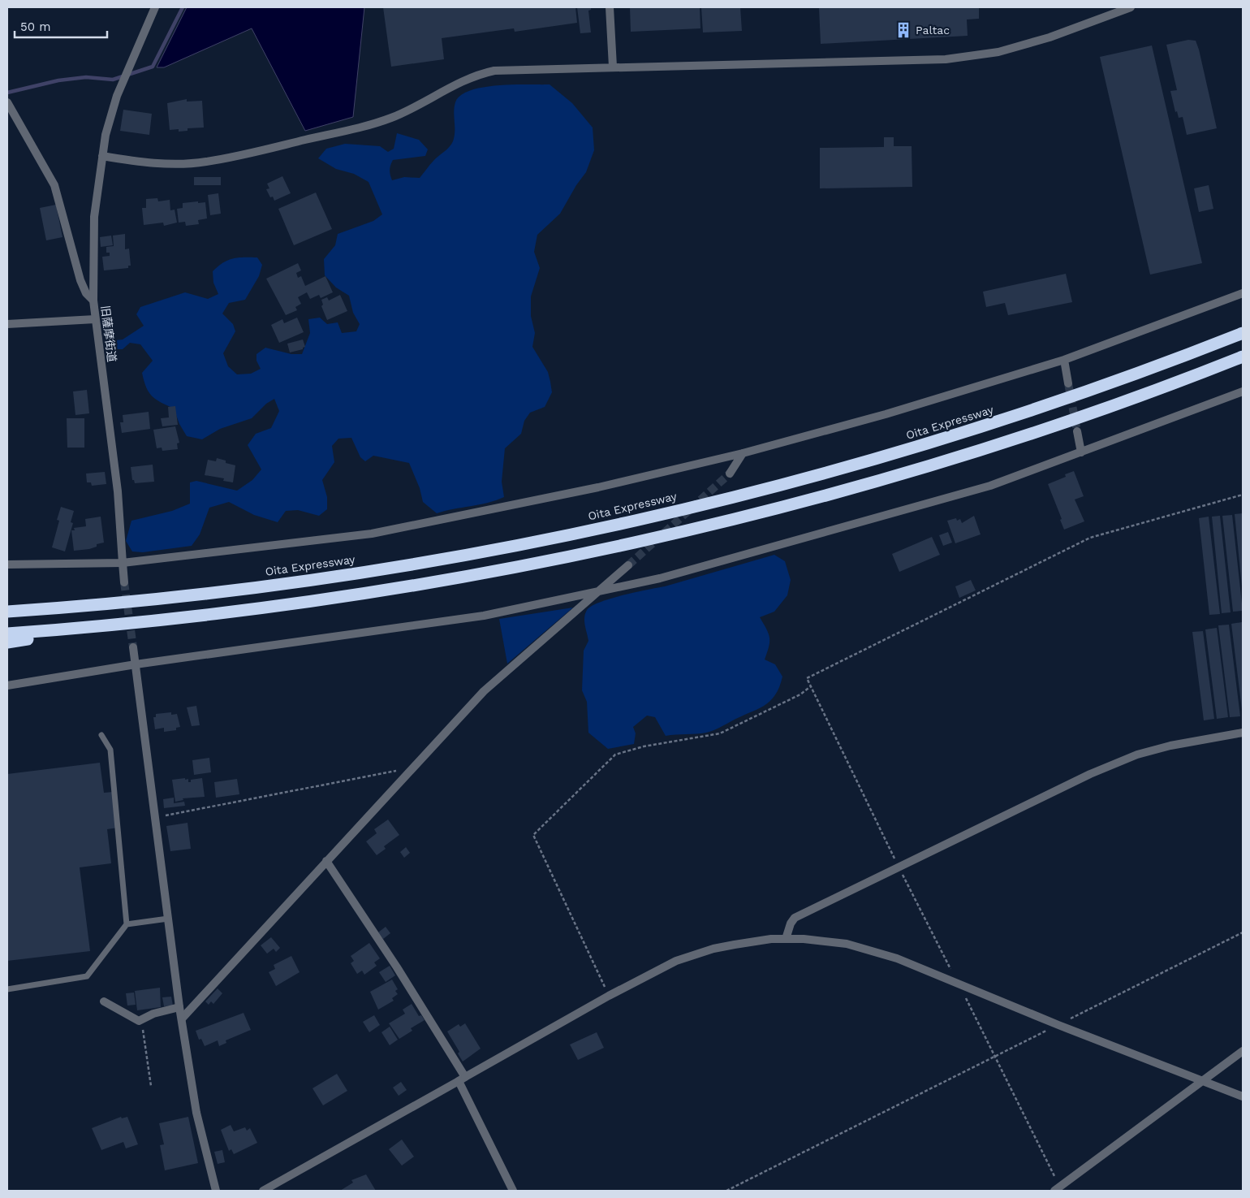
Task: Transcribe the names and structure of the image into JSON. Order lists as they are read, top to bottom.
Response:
{
  "streets": {
    "highway": ["Oita Expressway"],
    "street": ["旧薩摩街道"]
  },
  "places": {
    "building": ["Paltac"]
  },
  "scale_bar": "50 m"
}
